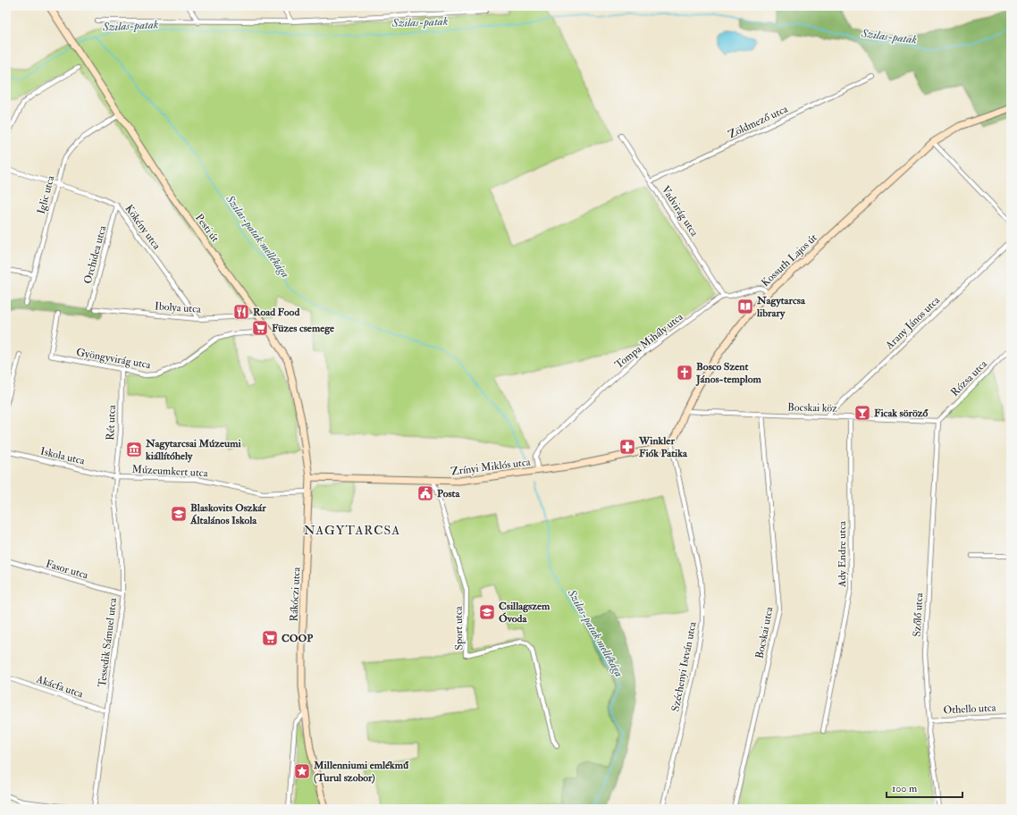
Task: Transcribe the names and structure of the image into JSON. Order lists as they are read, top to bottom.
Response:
{
  "streets": {
    "main road": [
      "Pesti út",
      "Kossuth Lajos út",
      "Zrínyi Miklós utca",
      "Rákóczi utca"
    ],
    "street": [
      "Zöldmező utca",
      "Iglic utca",
      "Vadvirág utca",
      "Kökény utca",
      "Orchidea utca",
      "Ibolya utca",
      "Arany János utca",
      "Tompa Mihály utca",
      "Gyöngyvirág utca",
      "Rózsa utca",
      "Bocskai köz",
      "Rét utca",
      "Iskola utca",
      "Múzeumkert utca",
      "Ady Endre utca",
      "Fasor utca",
      "Szőlő utca",
      "Sport utca",
      "Bocskai utca",
      "Tessedik Sámuel utca",
      "Széchenyi István utca",
      "Akácfa utca",
      "Othello utca"
    ]
  },
  "crossings": [
    ["Zöldmező utca", "Vadvirág utca"],
    ["Iglic utca", "Kökény utca"],
    ["Iglic utca", "Pesti út"],
    ["Vadvirág utca", "Tompa Mihály utca"],
    ["Kökény utca", "Orchidea utca"],
    ["Kökény utca", "Ibolya utca"],
    ["Pesti út", "Ibolya utca"],
    ["Pesti út", "Gyöngyvirág utca"],
    ["Pesti út", "Zrínyi Miklós utca"],
    ["Pesti út", "Rákóczi utca"],
    ["Kossuth Lajos út", "Tompa Mihály utca"],
    ["Kossuth Lajos út", "Bocskai köz"],
    ["Kossuth Lajos út", "Zrínyi Miklós utca"],
    ["Kossuth Lajos út", "Széchenyi István utca"],
    ["Arany János utca", "Bocskai köz"],
    ["Tompa Mihály utca", "Zrínyi Miklós utca"],
    ["Gyöngyvirág utca", "Rét utca"],
    ["Rózsa utca", "Bocskai köz"],
    ["Rózsa utca", "Szőlő utca"],
    ["Bocskai köz", "Ady Endre utca"],
    ["Bocskai köz", "Szőlő utca"],
    ["Bocskai köz", "Bocskai utca"],
    ["Rét utca", "Iskola utca"],
    ["Rét utca", "Múzeumkert utca"],
    ["Rét utca", "Tessedik Sámuel utca"],
    ["Iskola utca", "Múzeumkert utca"],
    ["Iskola utca", "Tessedik Sámuel utca"],
    ["Zrínyi Miklós utca", "Rákóczi utca"],
    ["Zrínyi Miklós utca", "Sport utca"],
    ["Zrínyi Miklós utca", "Széchenyi István utca"],
    ["Múzeumkert utca", "Rákóczi utca"],
    ["Múzeumkert utca", "Tessedik Sámuel utca"],
    ["Fasor utca", "Tessedik Sámuel utca"],
    ["Szőlő utca", "Othello utca"],
    ["Tessedik Sámuel utca", "Akácfa utca"]
  ],
  "districts": ["NAGYTARCSA"],
  "water": ["Szilas-patak", "Szilas-patak mellékága"],
  "places": {
    "library": ["Nagytarcsa library"],
    "restaurant": ["Road Food"],
    "supermarket": ["Füzes csemege", "COOP"],
    "church": ["Bosco Szent János-templom"],
    "bar": ["Ficak söröző"],
    "pharmacy": ["Winkler Fiók Patika"],
    "museum": ["Nagytarcsai Múzeumi kiállítóhely"],
    "public building": ["Posta"],
    "school or university": ["Blaskovits Oszkár Általános Iskola", "Csillagszem Óvoda"],
    "place": ["Millenniumi emlékmű (Turul szobor)"]
  },
  "scale_bar": "100 m"
}
